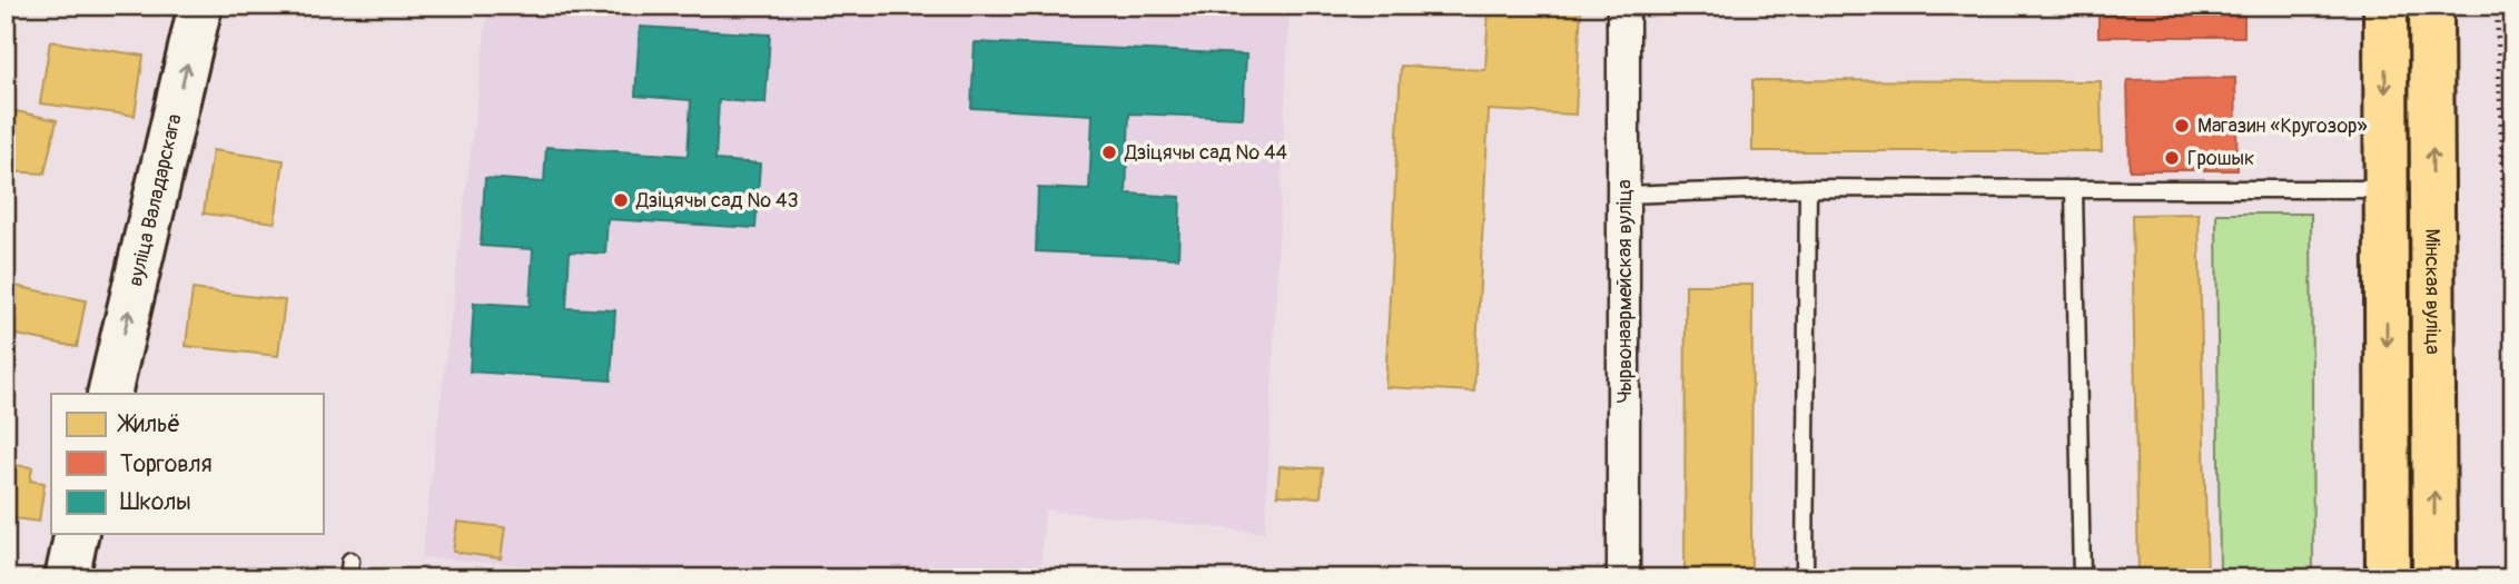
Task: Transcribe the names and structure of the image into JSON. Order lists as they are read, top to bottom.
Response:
{
  "streets": {
    "main road": ["вуліца Валадарскага", "Мінская вуліца"],
    "street": ["Чырвонаармейская вуліца"]
  },
  "one_way": ["вуліца Валадарскага"],
  "places": [
    "Магазин «Кругозор»",
    "Дзіцячы сад № 44",
    "Грошык",
    "Дзіцячы сад № 43"
  ],
  "legend": ["Жильё", "Торговля", "Школы"]
}
